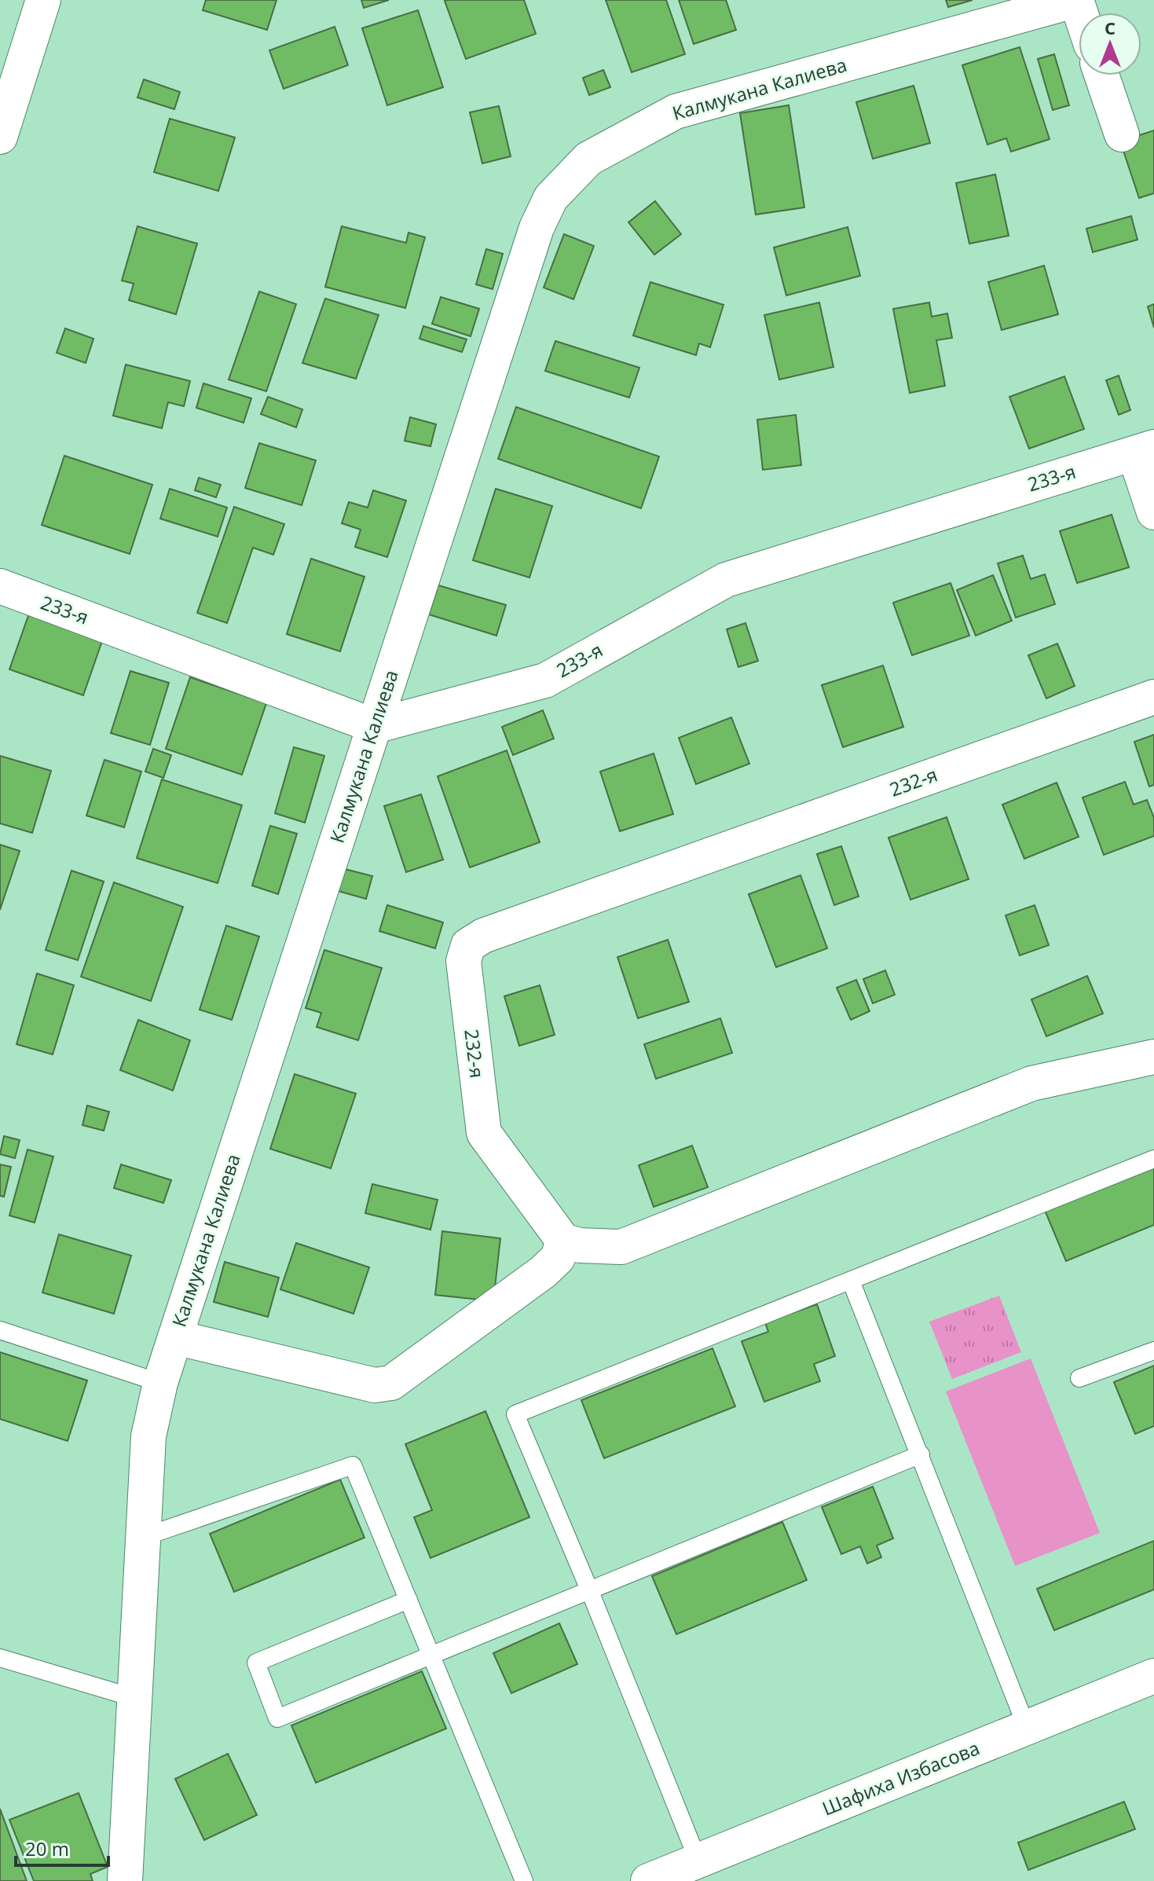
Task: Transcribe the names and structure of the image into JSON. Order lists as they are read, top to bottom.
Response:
{
  "streets": {
    "street": [
      "Калмукана Калиева",
      "233-я",
      "232-я",
      "Шафиха Избасова"
    ]
  },
  "crossings": [
    ["Калмукана Калиева", "233-я"]
  ],
  "scale_bar": "20 m",
  "north": "top"
}
